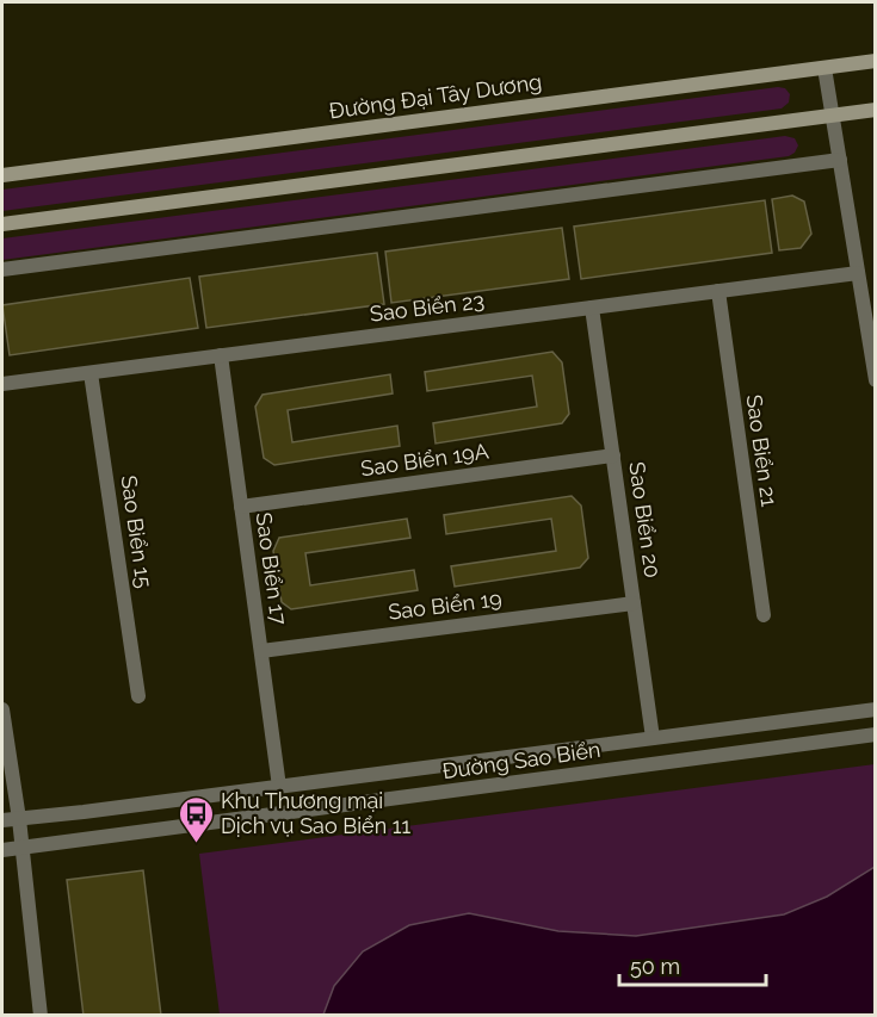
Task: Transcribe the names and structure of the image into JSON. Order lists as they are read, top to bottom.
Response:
{
  "streets": {
    "main road": ["Đường Đại Tây Dương"],
    "street": [
      "Sao Biển 23",
      "Sao Biển 21",
      "Sao Biển 19A",
      "Sao Biển 20",
      "Sao Biển 15",
      "Sao Biển 17",
      "Sao Biển 19",
      "Đường Sao Biển"
    ]
  },
  "crossings": [
    ["Sao Biển 23", "Sao Biển 21"],
    ["Sao Biển 23", "Sao Biển 20"],
    ["Sao Biển 23", "Sao Biển 15"],
    ["Sao Biển 23", "Sao Biển 17"],
    ["Sao Biển 19A", "Sao Biển 20"],
    ["Sao Biển 19A", "Sao Biển 17"],
    ["Sao Biển 20", "Sao Biển 19"],
    ["Sao Biển 20", "Đường Sao Biển"],
    ["Sao Biển 17", "Sao Biển 19"],
    ["Sao Biển 17", "Đường Sao Biển"]
  ],
  "places": {
    "bus stop": ["Khu Thương mại Dịch vụ Sao Biển 11"]
  },
  "scale_bar": "50 m"
}
